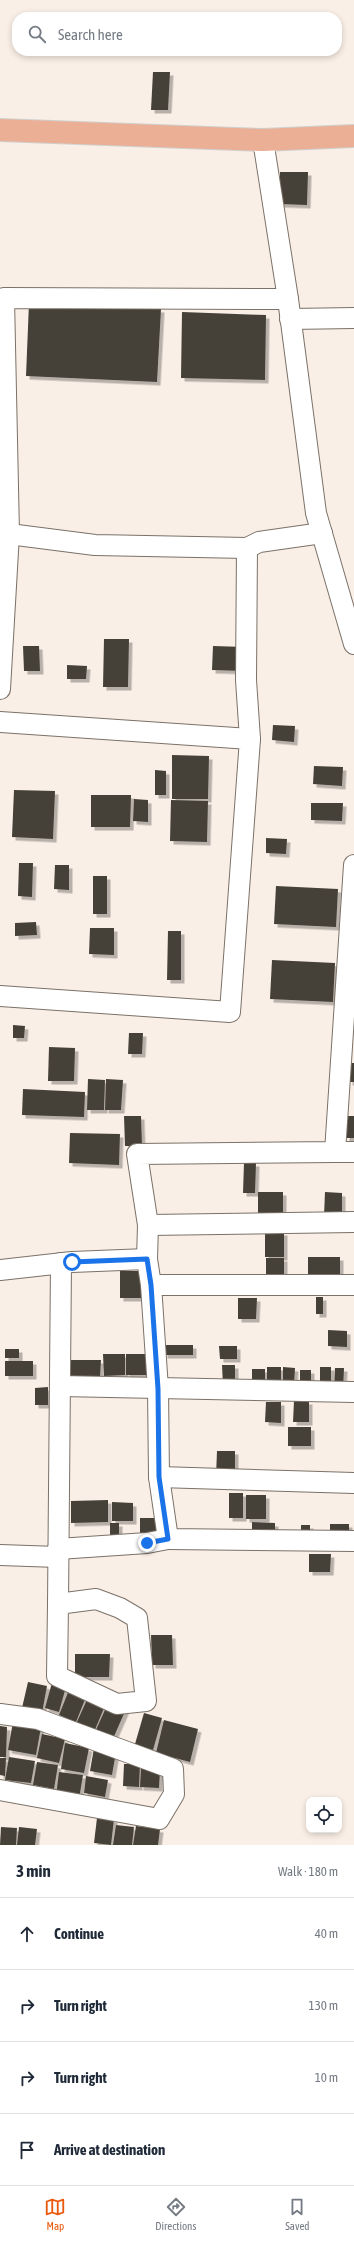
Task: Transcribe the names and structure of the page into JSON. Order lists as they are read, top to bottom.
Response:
{
  "page": {
    "search": "Search here",
    "heading": ["3 min", "Walk · 180 m"],
    "list": [
      ["Continue", "40 m"],
      ["Turn right", "130 m"],
      ["Turn right", "10 m"],
      "Arrive at destination"
    ],
    "nav": ["Map", "Directions", "Saved"]
  }
}
